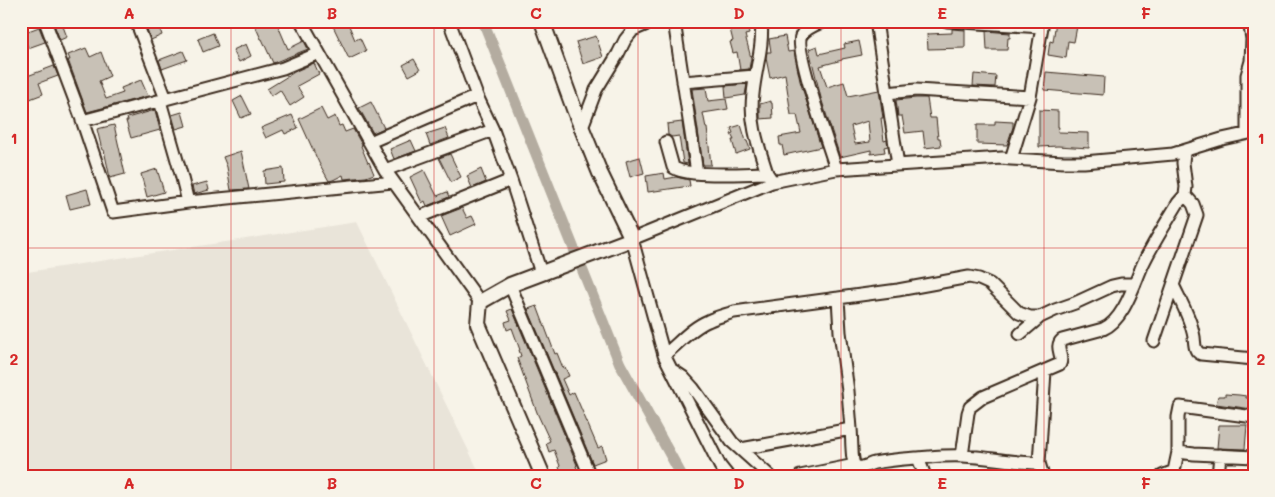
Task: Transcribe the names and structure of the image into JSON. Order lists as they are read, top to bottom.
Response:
{
  "grid": {
    "columns": [
      "A",
      "B",
      "C",
      "D",
      "E",
      "F"
    ],
    "rows": ["1", "2"]
  }
}
